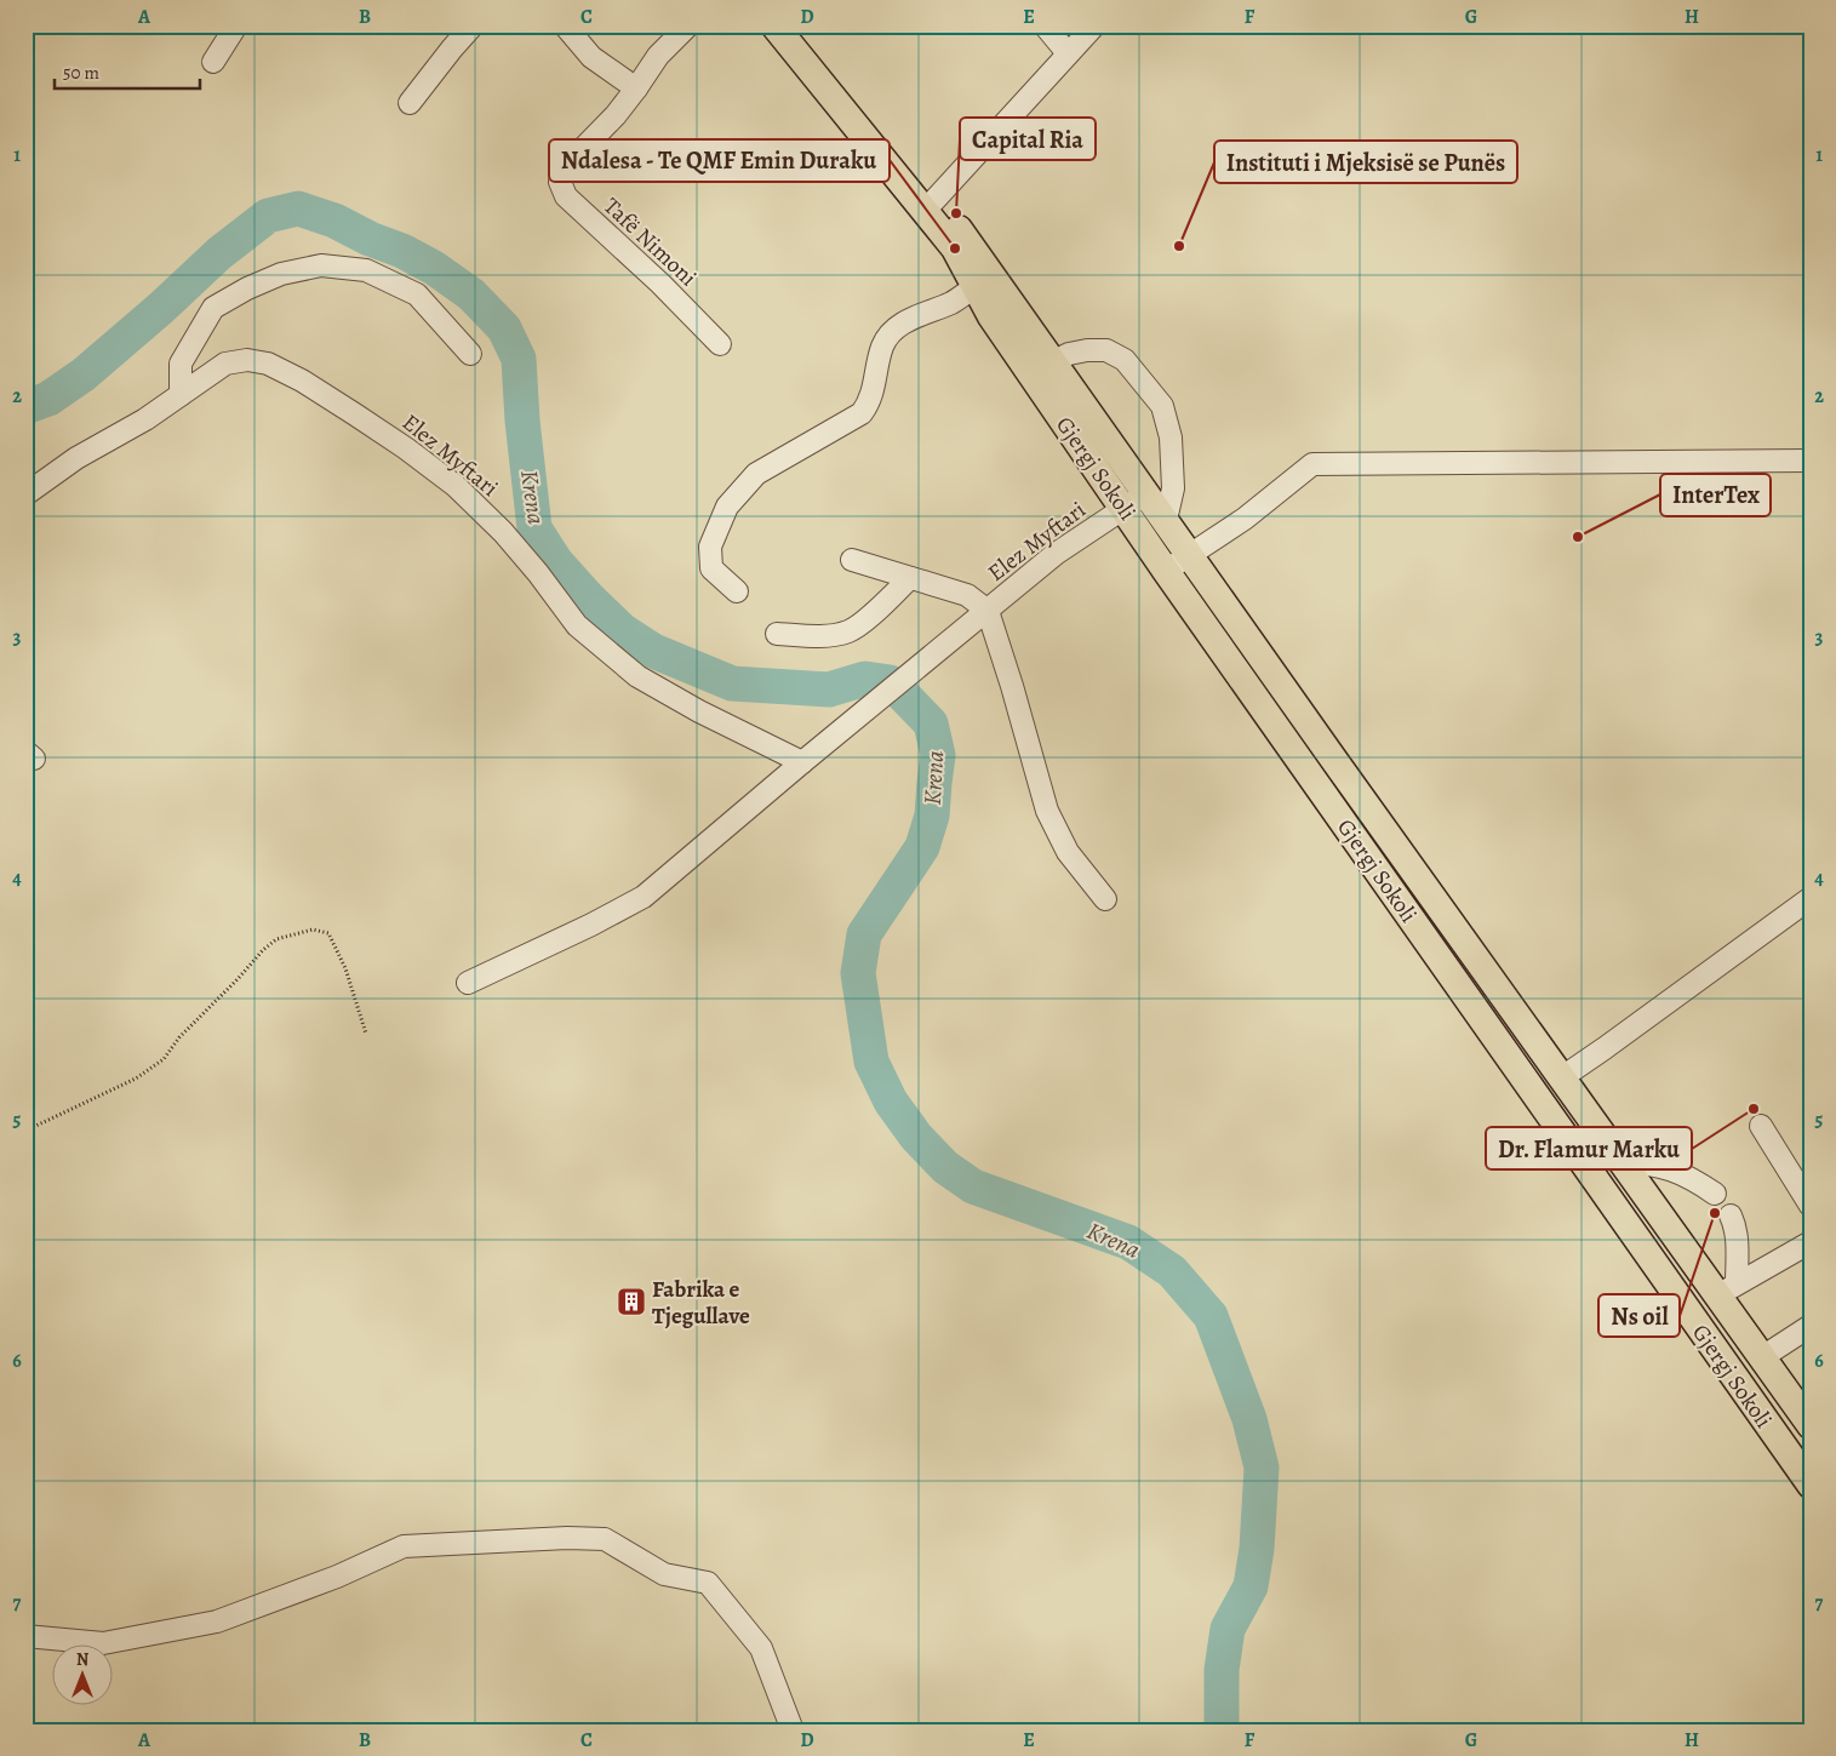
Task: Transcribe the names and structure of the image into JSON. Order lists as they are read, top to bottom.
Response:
{
  "streets": {
    "main road": ["Gjergj Sokoli"],
    "street": ["Tafë Nimoni", "Elez Myftari"]
  },
  "crossings": [
    ["Elez Myftari", "Gjergj Sokoli"]
  ],
  "water": ["Krena"],
  "places": {
    "other": [
      "Capital Ria",
      "Instituti i Mjeksisë se Punës",
      "Ndalesa - Te QMF Emin Duraku",
      "InterTex",
      "Dr. Flamur Marku",
      "Ns oil"
    ],
    "building": ["Fabrika e Tjegullave"]
  },
  "scale_bar": "50 m",
  "north": "top",
  "grid": {
    "columns": [
      "A",
      "B",
      "C",
      "D",
      "E",
      "F",
      "G",
      "H"
    ],
    "rows": [
      "1",
      "2",
      "3",
      "4",
      "5",
      "6",
      "7"
    ]
  }
}
